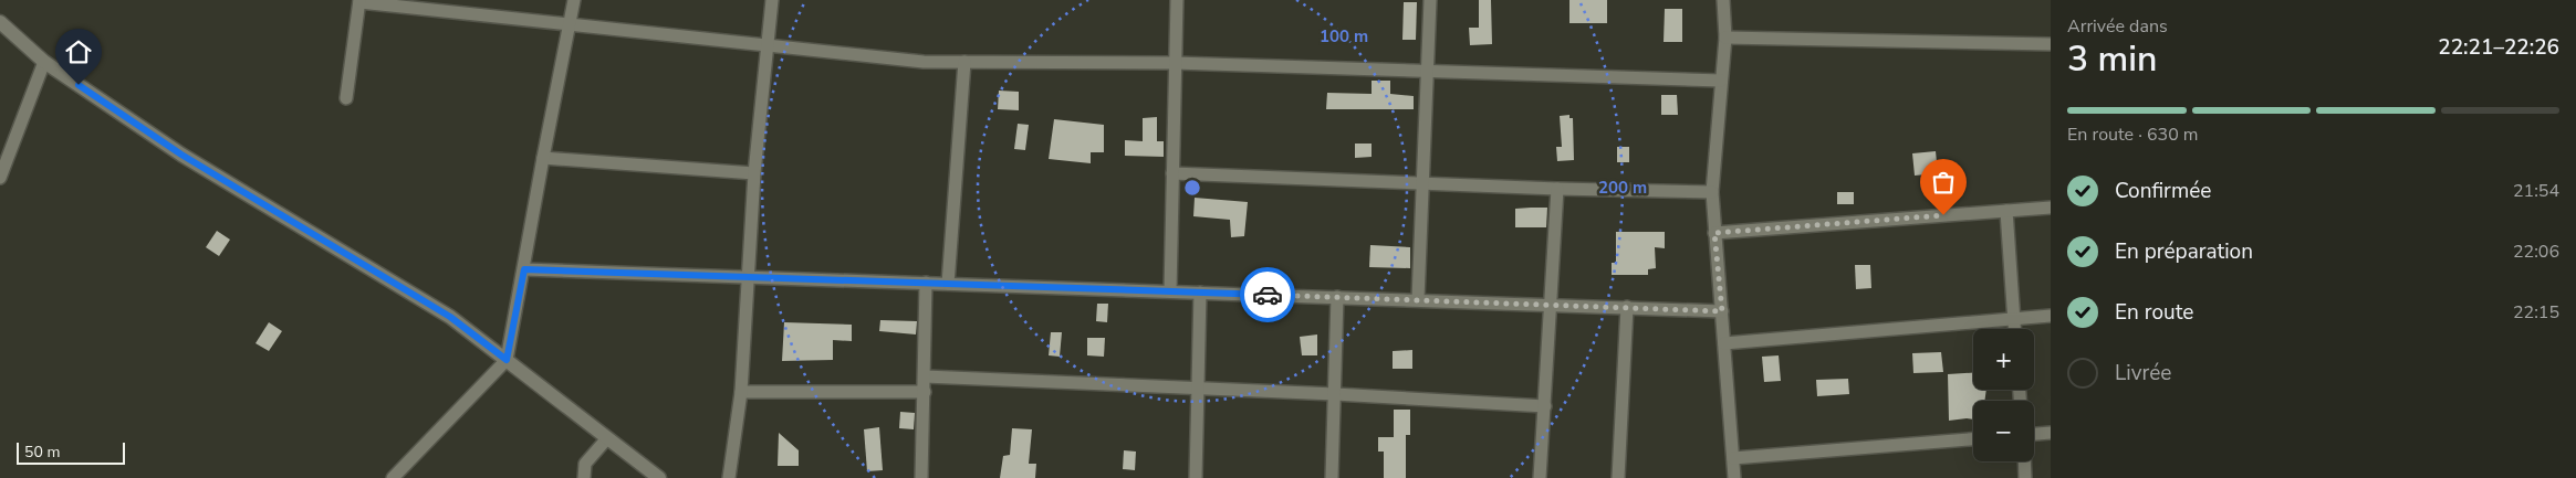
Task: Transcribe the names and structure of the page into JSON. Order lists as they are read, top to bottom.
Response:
{
  "scale_bar": "50 m",
  "page": {
    "heading": ["3 min", "Arrivée dans", "22:21–22:26"],
    "bar": "En route · 630 m",
    "list": [
      ["Confirmée", "21:54"],
      ["En préparation", "22:06"],
      ["En route", "22:15"],
      "Livrée"
    ],
    "map_buttons": ["+", "−"],
    "scale": "50 m"
  },
  "rings": ["100 m", "200 m"]
}
